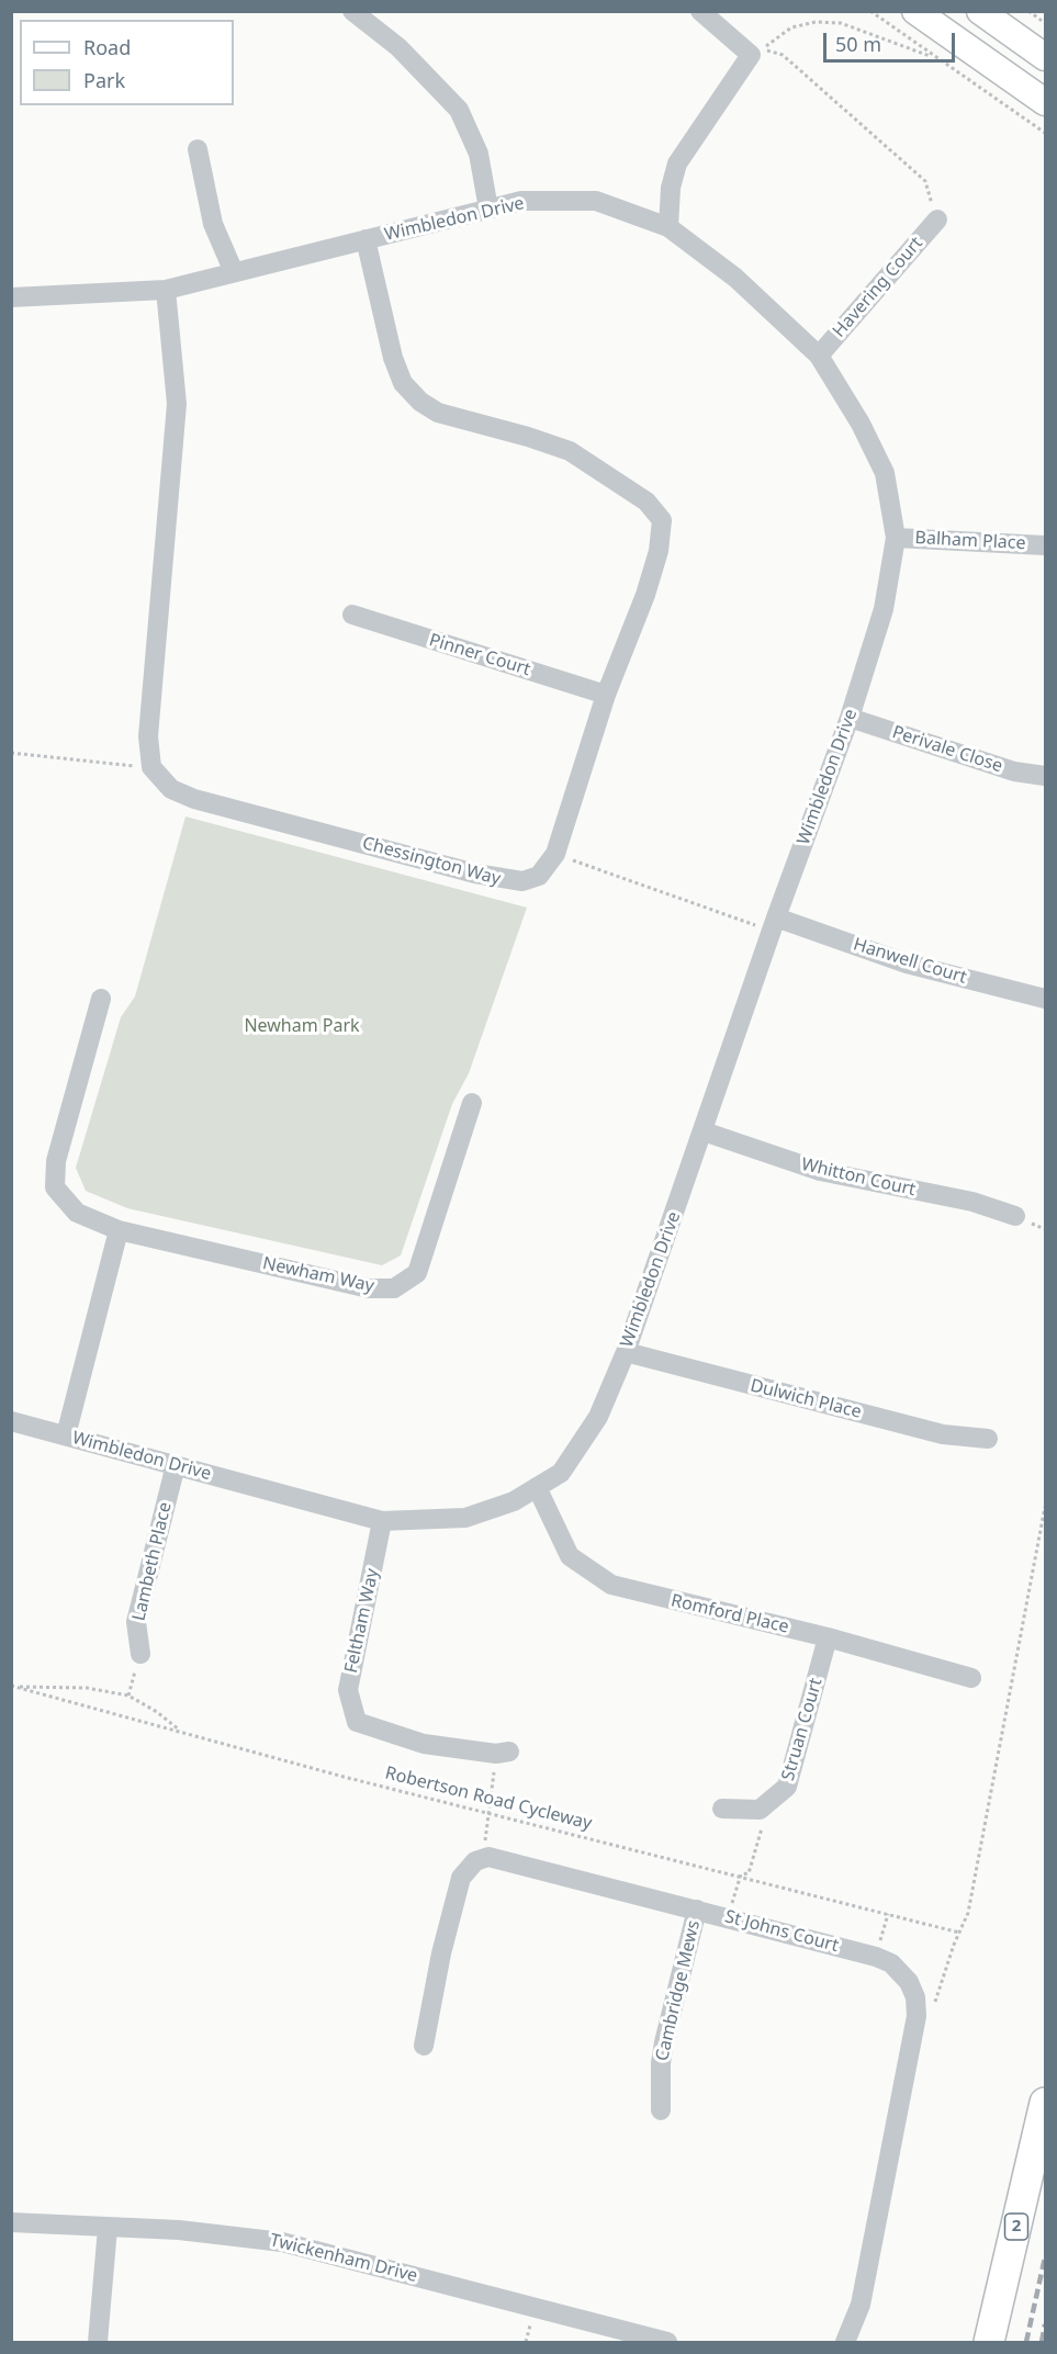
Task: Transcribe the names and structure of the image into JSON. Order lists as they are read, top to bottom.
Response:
{
  "streets": {
    "highway": ["2"],
    "street": [
      "Wimbledon Drive",
      "Havering Court",
      "Balham Place",
      "Pinner Court",
      "Perivale Close",
      "Chessington Way",
      "Hanwell Court",
      "Whitton Court",
      "Newham Way",
      "Dulwich Place",
      "Lambeth Place",
      "Romford Place",
      "Feltham Way",
      "Struan Court",
      "St Johns Court",
      "Cambridge Mews",
      "Twickenham Drive"
    ],
    "path": ["Robertson Road Cycleway"]
  },
  "crossings": [
    ["Wimbledon Drive", "Havering Court"],
    ["Wimbledon Drive", "Balham Place"],
    ["Wimbledon Drive", "Perivale Close"],
    ["Wimbledon Drive", "Chessington Way"],
    ["Wimbledon Drive", "Hanwell Court"],
    ["Wimbledon Drive", "Whitton Court"],
    ["Wimbledon Drive", "Dulwich Place"],
    ["Wimbledon Drive", "Lambeth Place"],
    ["Wimbledon Drive", "Romford Place"],
    ["Wimbledon Drive", "Feltham Way"],
    ["Pinner Court", "Chessington Way"],
    ["Romford Place", "Struan Court"],
    ["St Johns Court", "Cambridge Mews"]
  ],
  "parks": ["Newham Park"],
  "legend": ["Road", "Park"],
  "scale_bar": "50 m"
}
